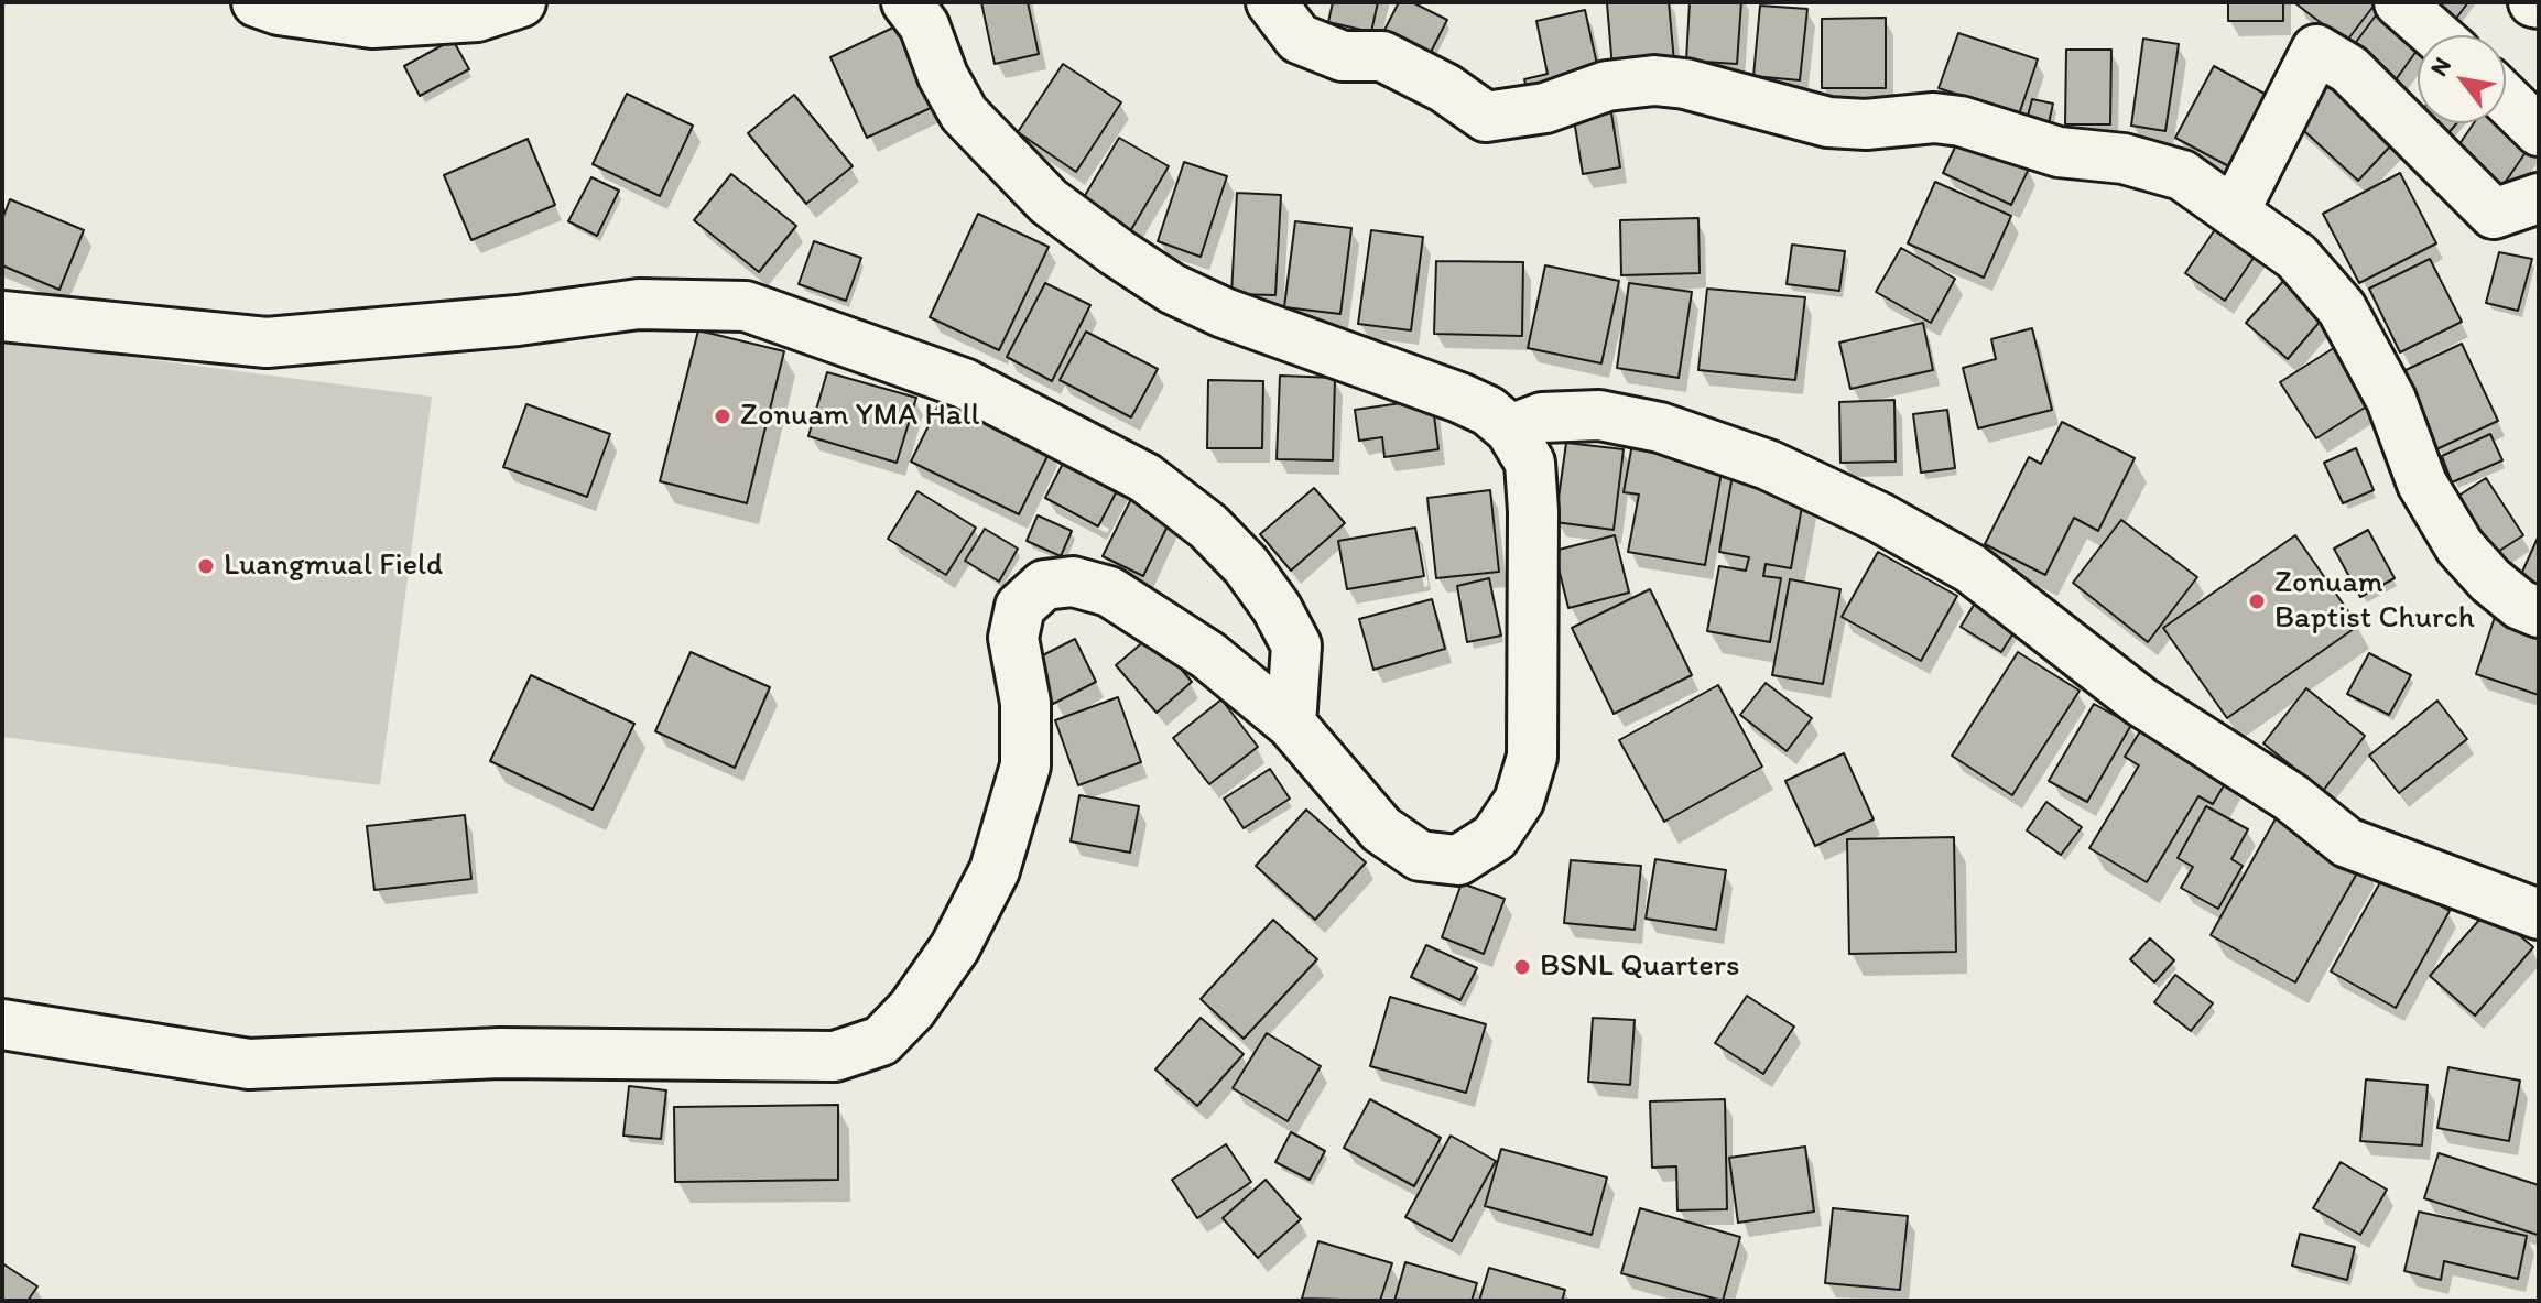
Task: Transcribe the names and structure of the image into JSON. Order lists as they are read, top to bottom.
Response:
{
  "places": [
    "Zonuam YMA Hall",
    "Luangmual Field",
    "Zonuam Baptist Church",
    "BSNL Quarters"
  ],
  "north": "top left"
}
